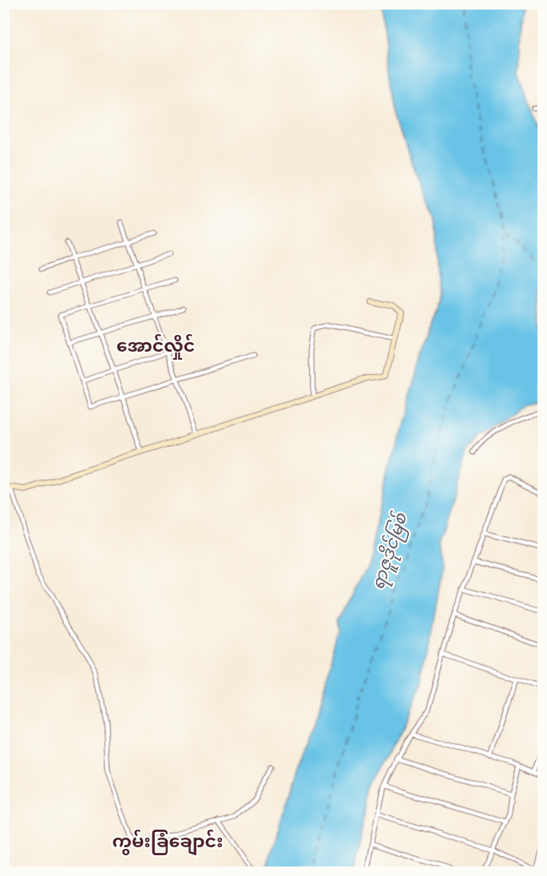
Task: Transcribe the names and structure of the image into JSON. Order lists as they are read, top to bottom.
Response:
{
  "districts": ["အောင်လှိုင်", "ကွမ်းခြံချောင်း"],
  "water": ["ရာဇူဒိုင်မြစ်"]
}
